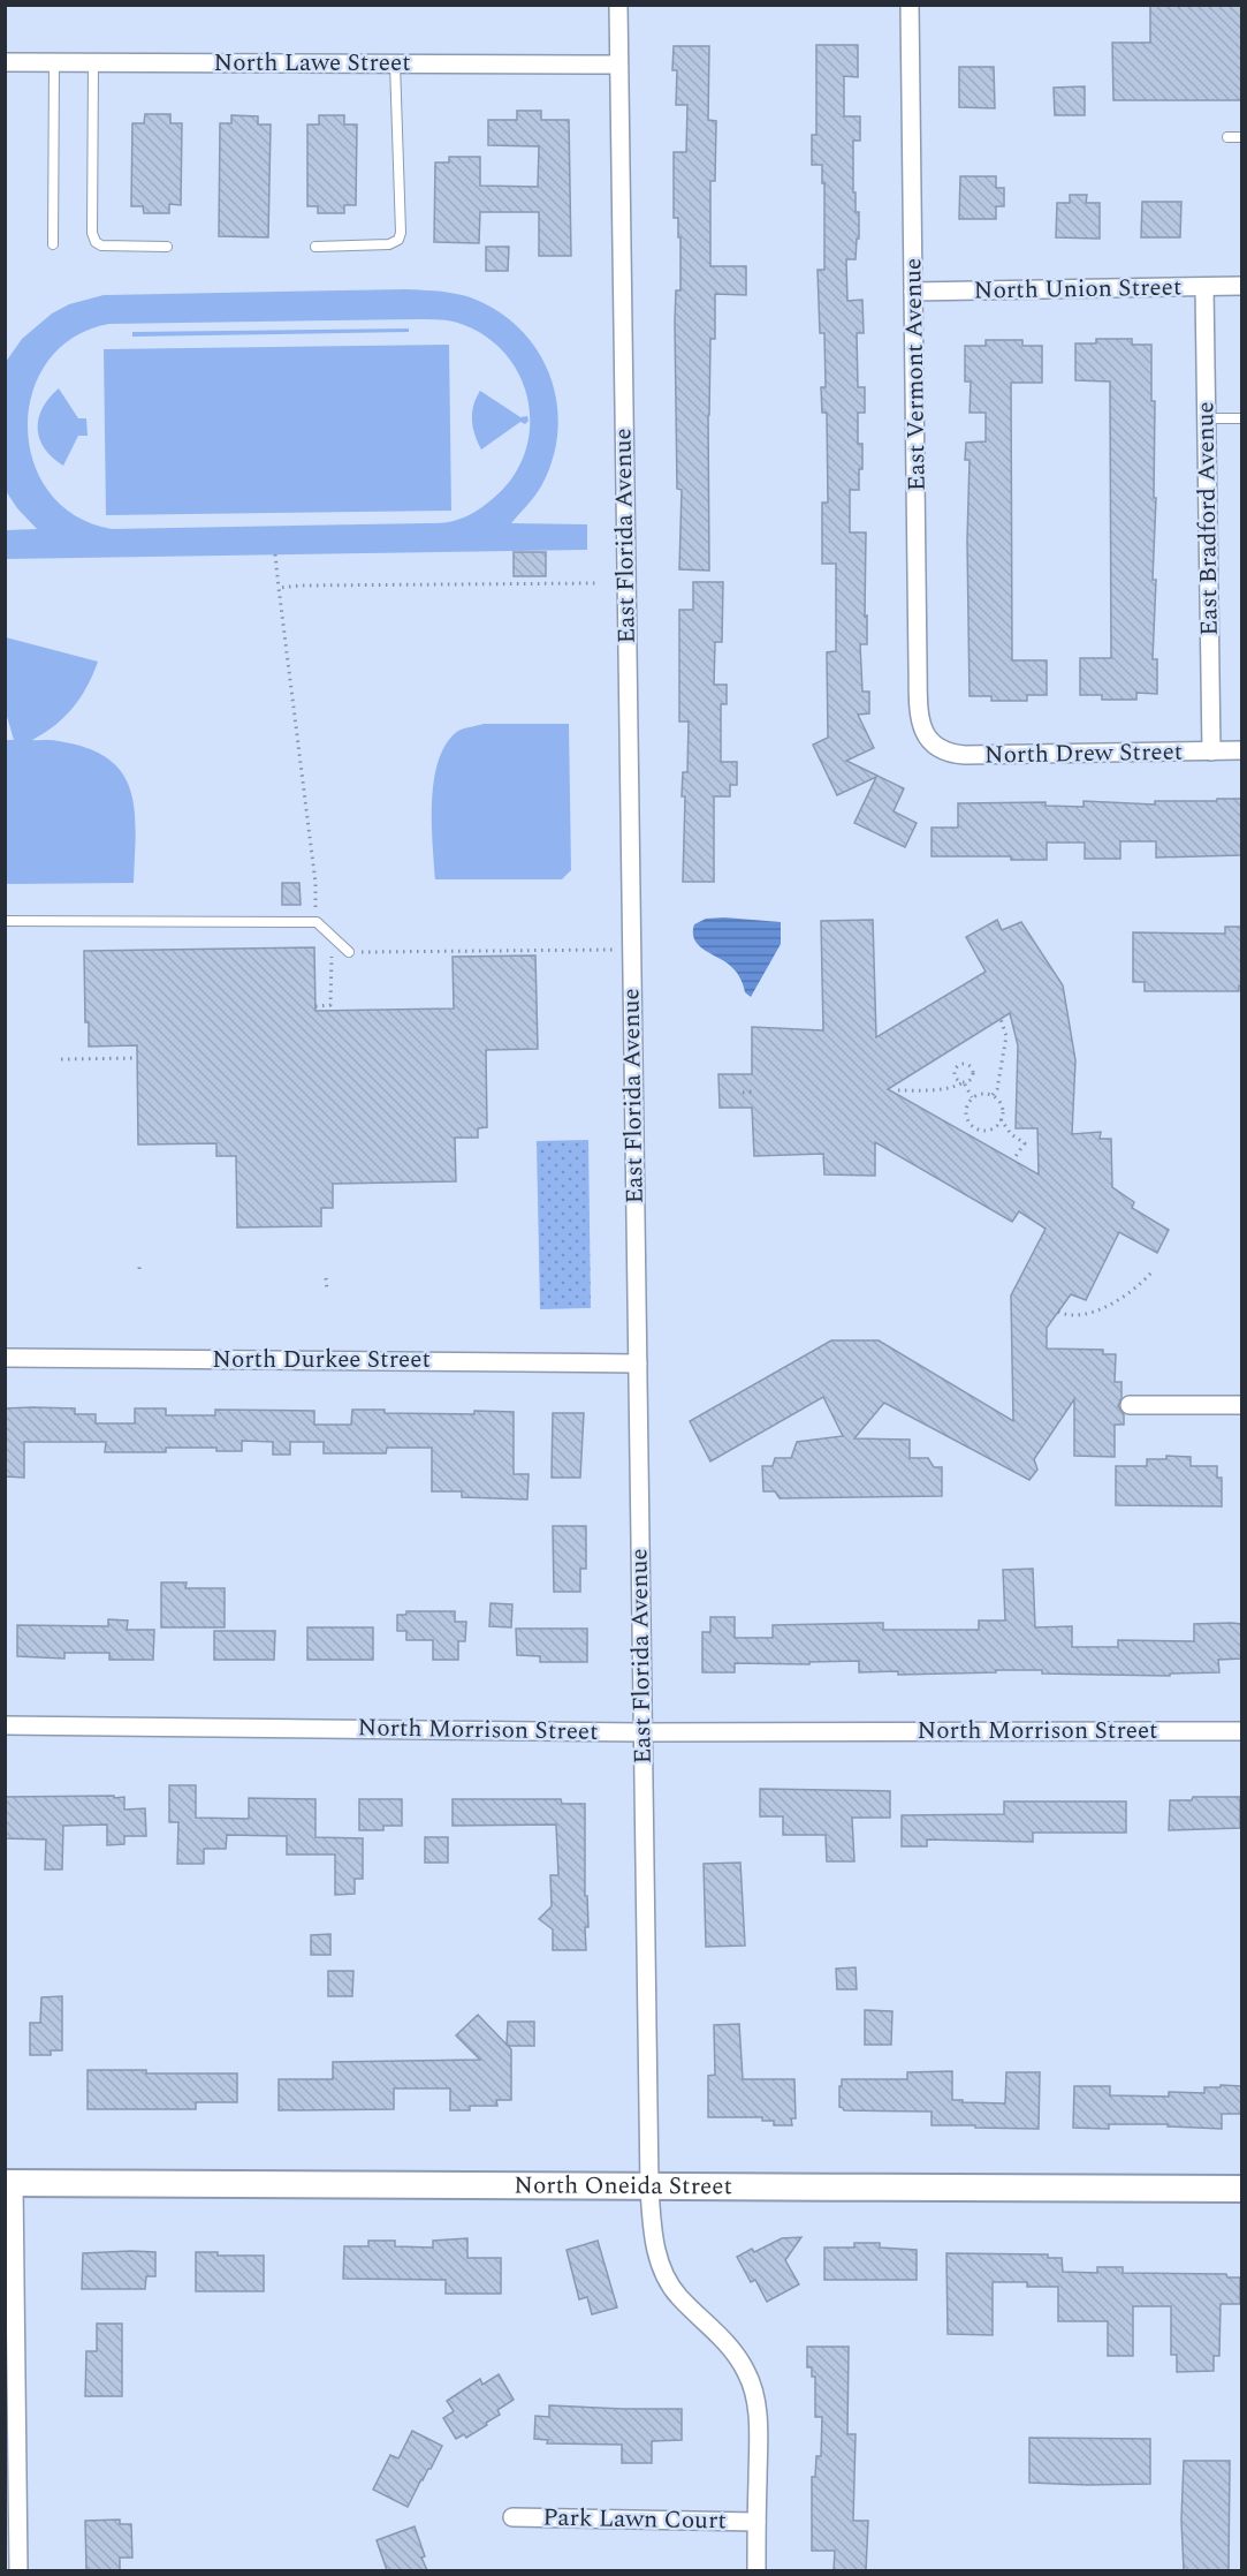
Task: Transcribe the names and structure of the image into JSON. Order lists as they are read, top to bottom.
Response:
{
  "streets": {
    "street": [
      "North Lawe Street",
      "North Union Street",
      "East Vermont Avenue",
      "East Bradford Avenue",
      "East Florida Avenue",
      "North Drew Street",
      "North Durkee Street",
      "North Morrison Street",
      "North Oneida Street",
      "Park Lawn Court"
    ]
  },
  "crossings": [
    ["North Lawe Street", "East Florida Avenue"],
    ["North Union Street", "East Vermont Avenue"],
    ["North Union Street", "East Bradford Avenue"],
    ["East Vermont Avenue", "North Drew Street"],
    ["East Bradford Avenue", "North Drew Street"],
    ["East Florida Avenue", "North Durkee Street"],
    ["East Florida Avenue", "North Morrison Street"],
    ["East Florida Avenue", "North Oneida Street"],
    ["East Florida Avenue", "Park Lawn Court"]
  ]
}
